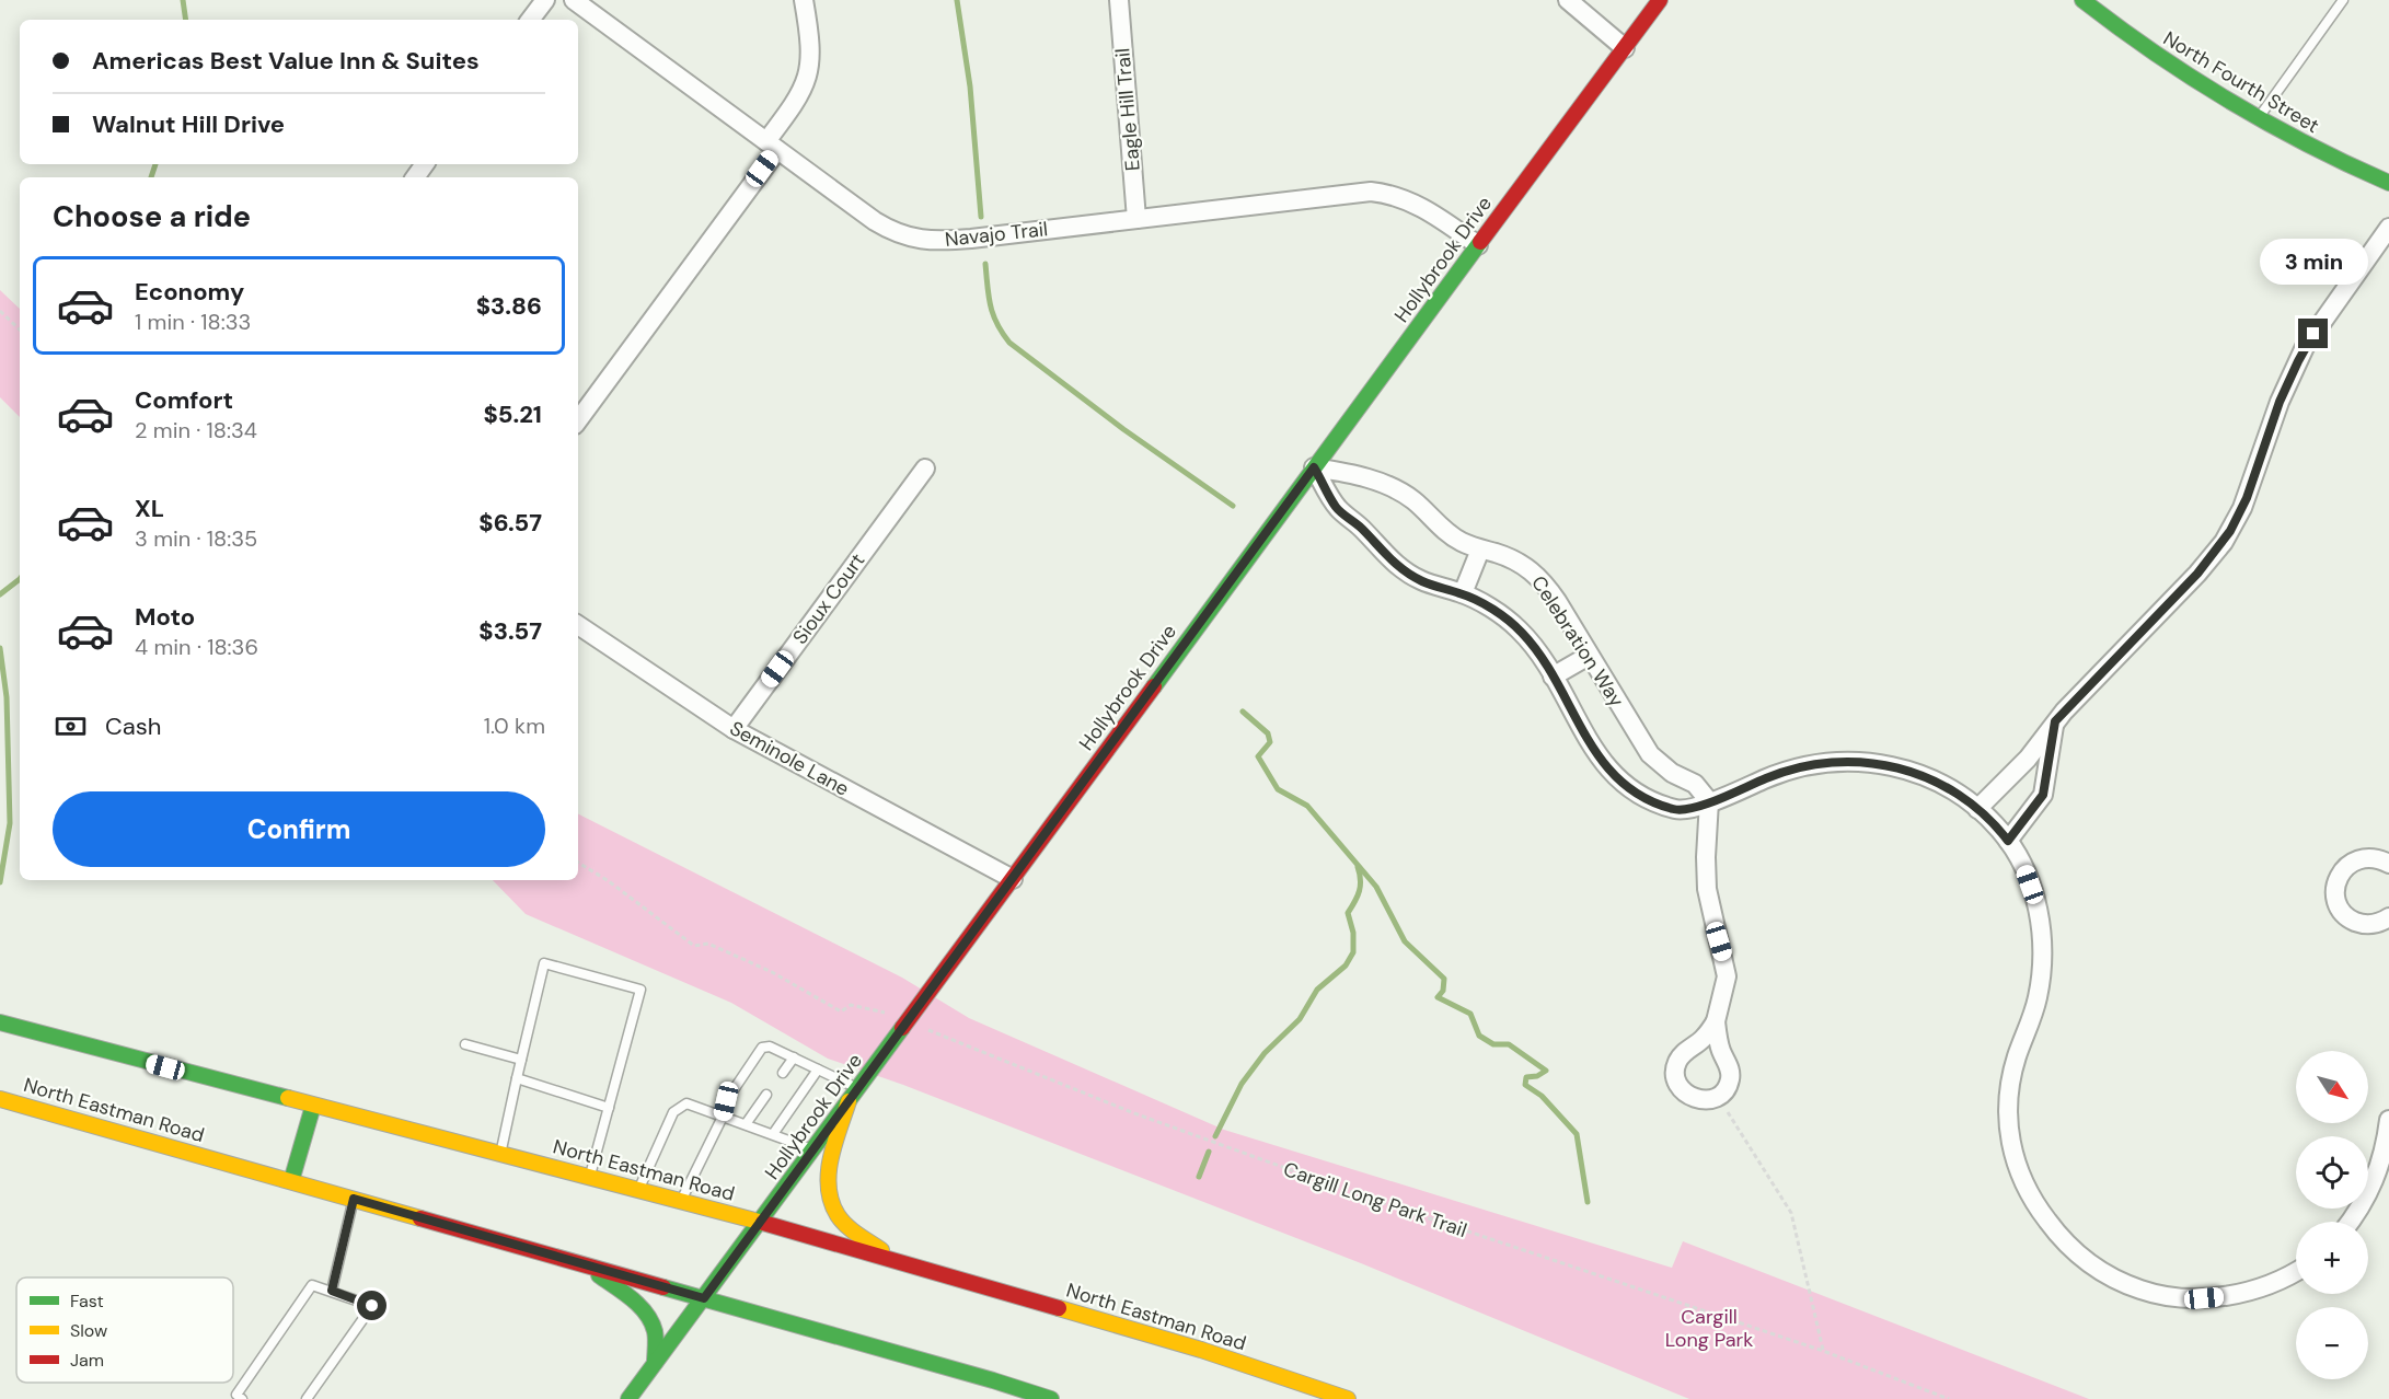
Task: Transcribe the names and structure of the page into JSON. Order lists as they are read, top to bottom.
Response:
{
  "streets": {
    "main road": ["North Fourth Street", "Hollybrook Drive", "North Eastman Road"],
    "street": [
      "Eagle Hill Trail",
      "Navajo Trail",
      "Sioux Court",
      "Celebration Way",
      "Seminole Lane"
    ],
    "path": ["Cargill Long Park Trail"]
  },
  "crossings": [
    ["Eagle Hill Trail", "Navajo Trail"],
    ["Navajo Trail", "Hollybrook Drive"],
    ["Hollybrook Drive", "Celebration Way"],
    ["Hollybrook Drive", "Seminole Lane"],
    ["Hollybrook Drive", "North Eastman Road"],
    ["Sioux Court", "Seminole Lane"]
  ],
  "parks": ["Cargill Long Park"],
  "legend": ["Fast", "Slow", "Jam"],
  "north": "bottom right",
  "page": {
    "banner": ["Americas Best Value Inn & Suites", "Walnut Hill Drive"],
    "heading": "Choose a ride",
    "bubble": "3 min",
    "list": [
      {
        "name": "Economy",
        "note": "1 min · 18:33",
        "value": "$3.86"
      },
      {
        "name": "Comfort",
        "note": "2 min · 18:34",
        "value": "$5.21"
      },
      {
        "name": "XL",
        "note": "3 min · 18:35",
        "value": "$6.57"
      },
      {
        "name": "Moto",
        "note": "4 min · 18:36",
        "value": "$3.57"
      }
    ],
    "pay": ["Cash", "1.0 km"],
    "buttons": "Confirm",
    "map_buttons": ["+", "−"]
  }
}
